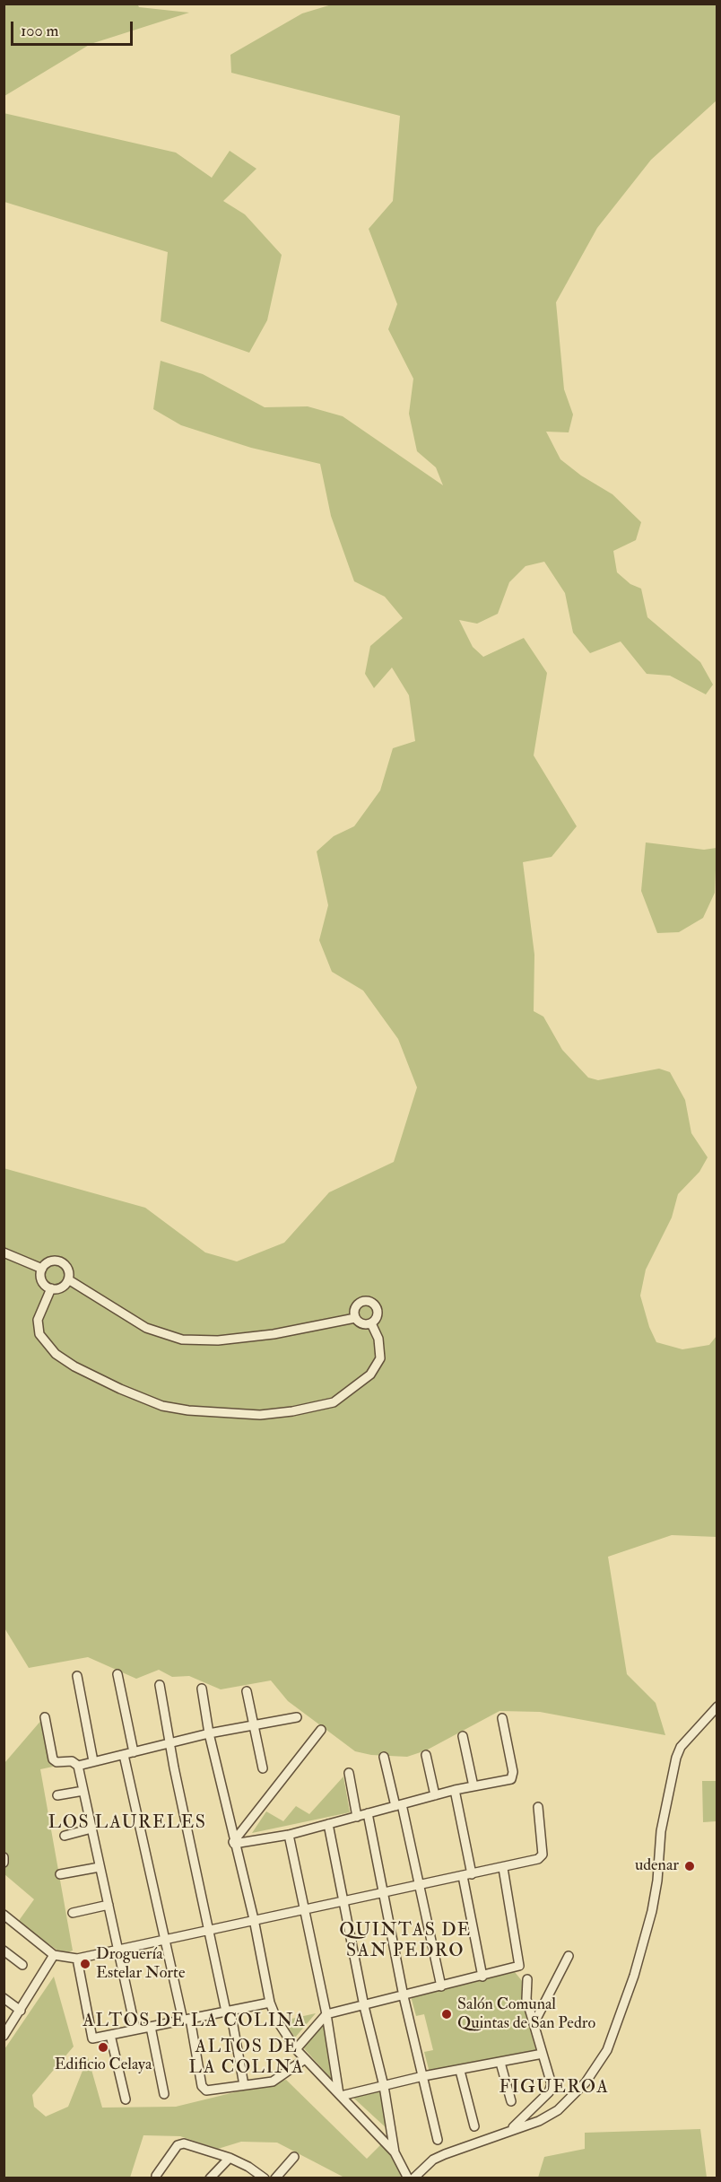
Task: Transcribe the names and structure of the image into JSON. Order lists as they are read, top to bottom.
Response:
{
  "districts": [
    "LOS LAURELES",
    "QUINTAS DE SAN PEDRO",
    "ALTOS DE LA COLINA",
    "ALTOS DE LA COLINA",
    "FIGUEROA"
  ],
  "places": [
    "udenar",
    "Droguería Estelar Norte",
    "Salón Comunal Quintas de San Pedro",
    "Edificio Celaya"
  ],
  "scale_bar": "100 m"
}
